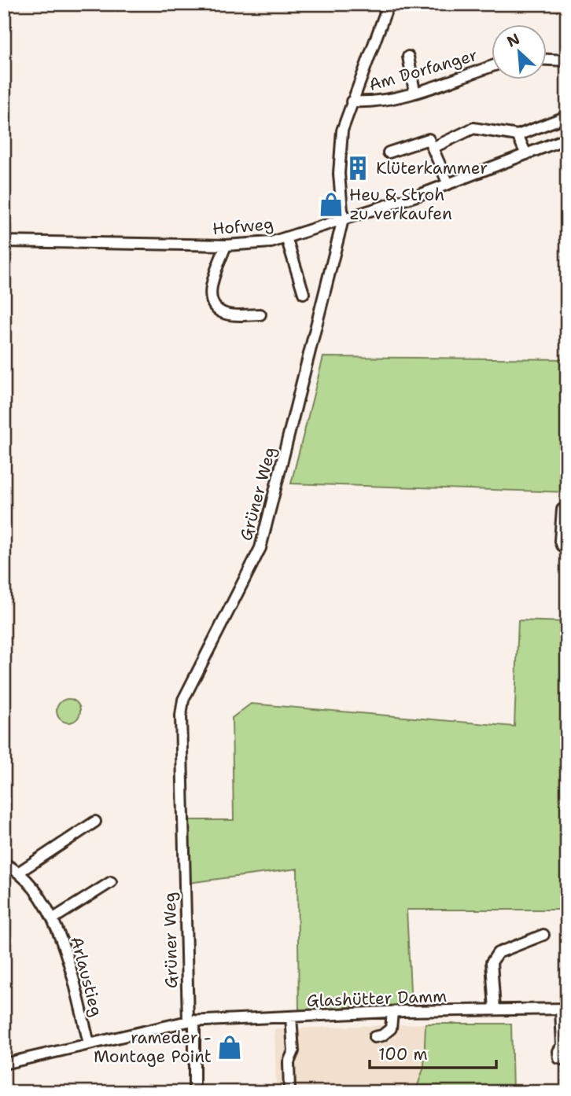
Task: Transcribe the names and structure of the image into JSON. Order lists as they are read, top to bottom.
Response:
{
  "streets": {
    "street": [
      "Am Dorfanger",
      "Hofweg",
      "Grüner Weg",
      "Arlaustieg",
      "Glashütter Damm"
    ]
  },
  "crossings": [
    ["Am Dorfanger", "Grüner Weg"],
    ["Hofweg", "Grüner Weg"],
    ["Grüner Weg", "Glashütter Damm"],
    ["Arlaustieg", "Glashütter Damm"]
  ],
  "places": {
    "building": ["Klüterkammer"],
    "shop": ["Heu & Stroh zu verkaufen", "rameder - Montage Point"]
  },
  "scale_bar": "100 m",
  "north": "top left"
}
